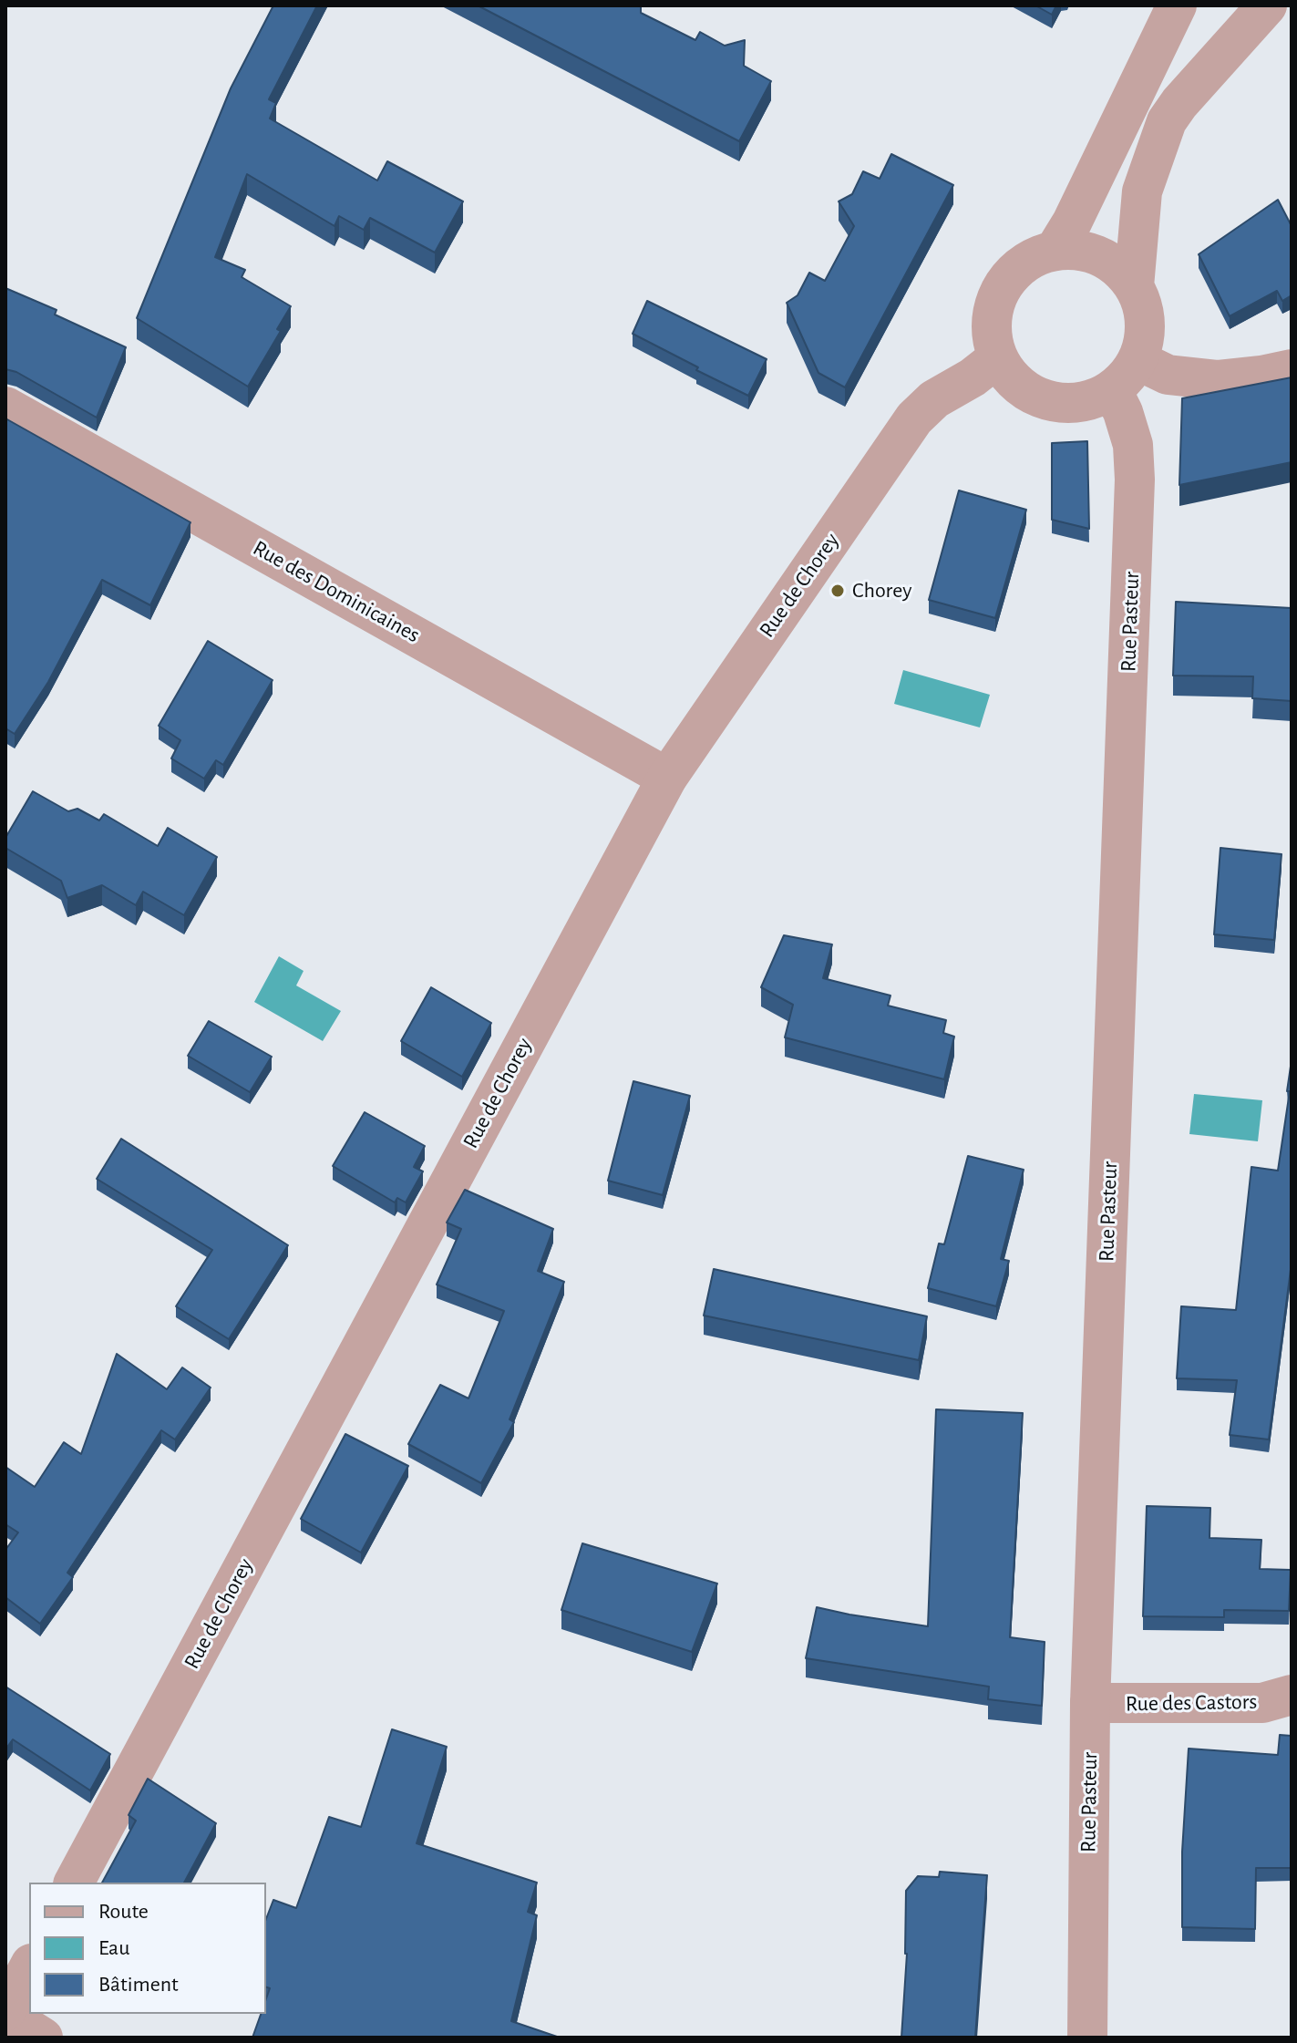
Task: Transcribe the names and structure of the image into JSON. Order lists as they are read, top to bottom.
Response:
{
  "streets": {
    "street": [
      "Rue de Chorey",
      "Rue des Dominicaines",
      "Rue Pasteur",
      "Rue des Castors"
    ]
  },
  "crossings": [
    ["Rue de Chorey", "Rue des Dominicaines"],
    ["Rue de Chorey", "Rue Pasteur"],
    ["Rue Pasteur", "Rue des Castors"]
  ],
  "places": ["Chorey"],
  "legend": ["Route", "Eau", "Bâtiment"]
}
